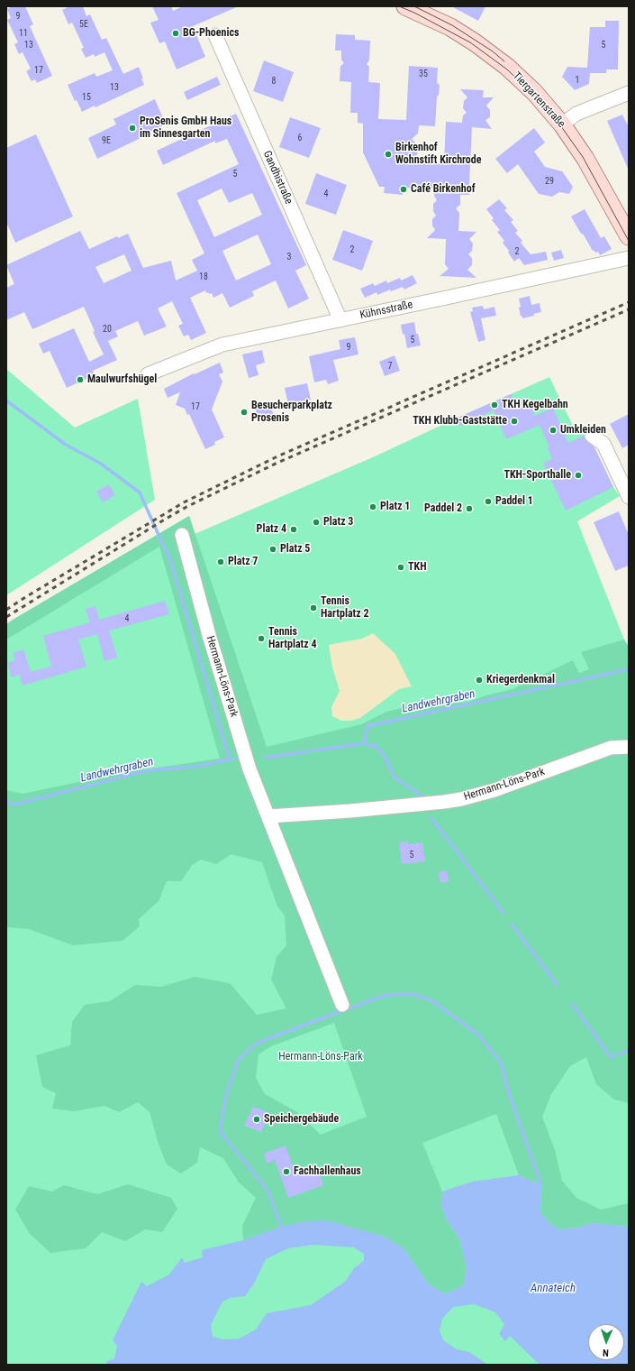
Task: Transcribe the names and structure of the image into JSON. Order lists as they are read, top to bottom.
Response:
{
  "streets": {
    "main road": ["Tiergartenstraße"],
    "street": ["Gandhistraße", "Kühnsstraße", "Hermann-Löns-Park"]
  },
  "crossings": [
    ["Gandhistraße", "Kühnsstraße"]
  ],
  "water": ["Landwehrgraben", "Annateich"],
  "parks": ["Hermann-Löns-Park"],
  "places": [
    "BG-Phoenics",
    "ProSenis GmbH Haus im Sinnesgarten",
    "Birkenhof Wohnstift Kirchrode",
    "Café Birkenhof",
    "Maulwurfshügel",
    "TKH Kegelbahn",
    "Besucherparkplatz Prosenis",
    "TKH Klubb-Gaststätte",
    "Umkleiden",
    "TKH-Sporthalle",
    "Paddel 1",
    "Platz 1",
    "Paddel 2",
    "Platz 3",
    "Platz 4",
    "Platz 5",
    "Platz 7",
    "TKH",
    "Tennis Hartplatz 2",
    "Tennis Hartplatz 4",
    "Kriegerdenkmal",
    "Speichergebäude",
    "Fachhallenhaus"
  ],
  "house_numbers": [
    "9",
    "5E",
    "11",
    "13",
    "5",
    "17",
    "35",
    "1",
    "8",
    "13",
    "15",
    "6",
    "9E",
    "5",
    "29",
    "4",
    "2",
    "2",
    "3",
    "18",
    "20",
    "5",
    "9",
    "7",
    "17",
    "4",
    "5"
  ],
  "north": "bottom"
}
